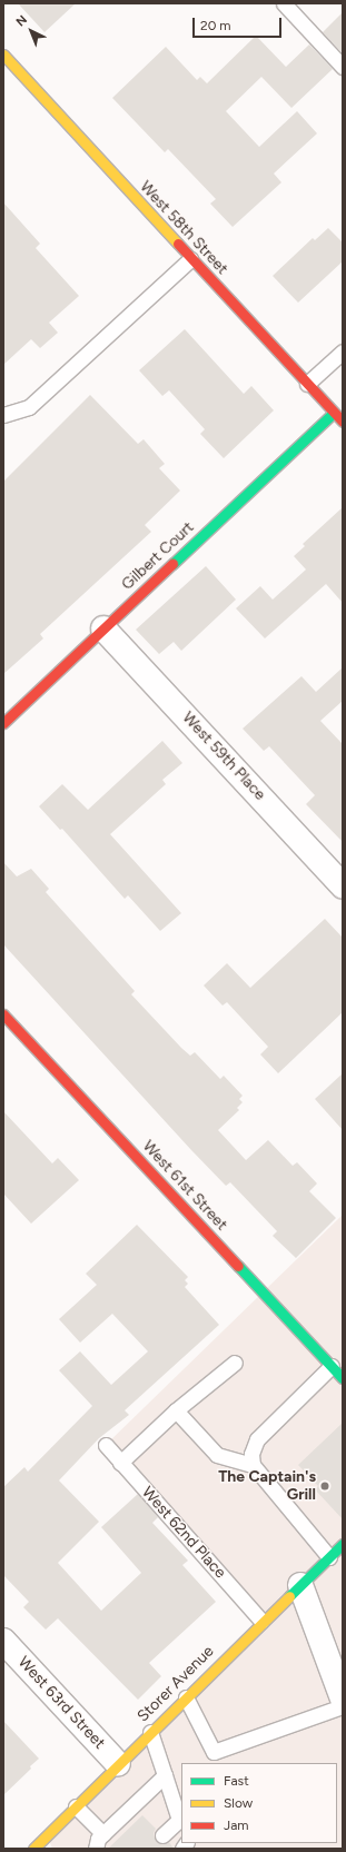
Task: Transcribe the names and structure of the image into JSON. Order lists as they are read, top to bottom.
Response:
{
  "streets": {
    "street": [
      "West 58th Street",
      "Gilbert Court",
      "West 59th Place",
      "West 61st Street",
      "Storer Avenue",
      "West 63rd Street"
    ],
    "lane": ["West 62nd Place"]
  },
  "crossings": [
    ["West 58th Street", "Gilbert Court"],
    ["Gilbert Court", "West 59th Place"],
    ["West 62nd Place", "Storer Avenue"],
    ["Storer Avenue", "West 63rd Street"]
  ],
  "places": ["The Captain's Grill"],
  "legend": ["Fast", "Slow", "Jam"],
  "scale_bar": "20 m",
  "north": "top left"
}
